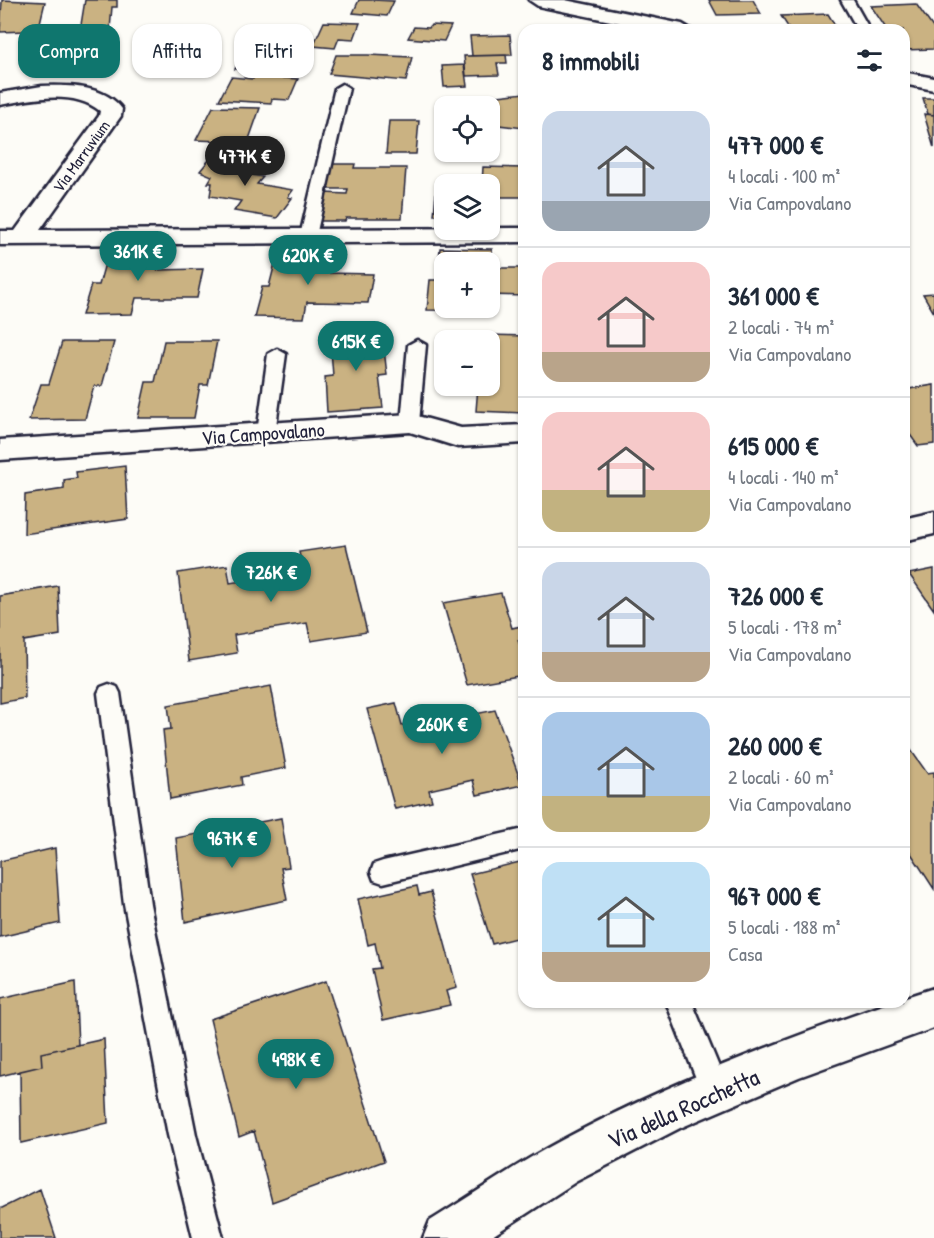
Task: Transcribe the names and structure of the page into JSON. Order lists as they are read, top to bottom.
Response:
{
  "streets": {
    "street": ["Via Marruvium", "Via Campovalano", "Via della Rocchetta"]
  },
  "page": {
    "chip": ["Compra", "Affitta", "Filtri"],
    "heading": "8 immobili",
    "map_buttons": ["+", "−"],
    "list": [
      {
        "name": "477 000 €",
        "note": "4 locali · 100 m² · Via Campovalano"
      },
      {
        "name": "361 000 €",
        "note": "2 locali · 74 m² · Via Campovalano"
      },
      {
        "name": "615 000 €",
        "note": "4 locali · 140 m² · Via Campovalano"
      },
      {
        "name": "726 000 €",
        "note": "5 locali · 178 m² · Via Campovalano"
      },
      {
        "name": "260 000 €",
        "note": "2 locali · 60 m² · Via Campovalano"
      },
      {
        "name": "967 000 €",
        "note": "5 locali · 188 m² · Casa"
      }
    ],
    "price": [
      "477K €",
      "361K €",
      "620K €",
      "615K €",
      "726K €",
      "260K €",
      "967K €",
      "498K €"
    ]
  }
}
